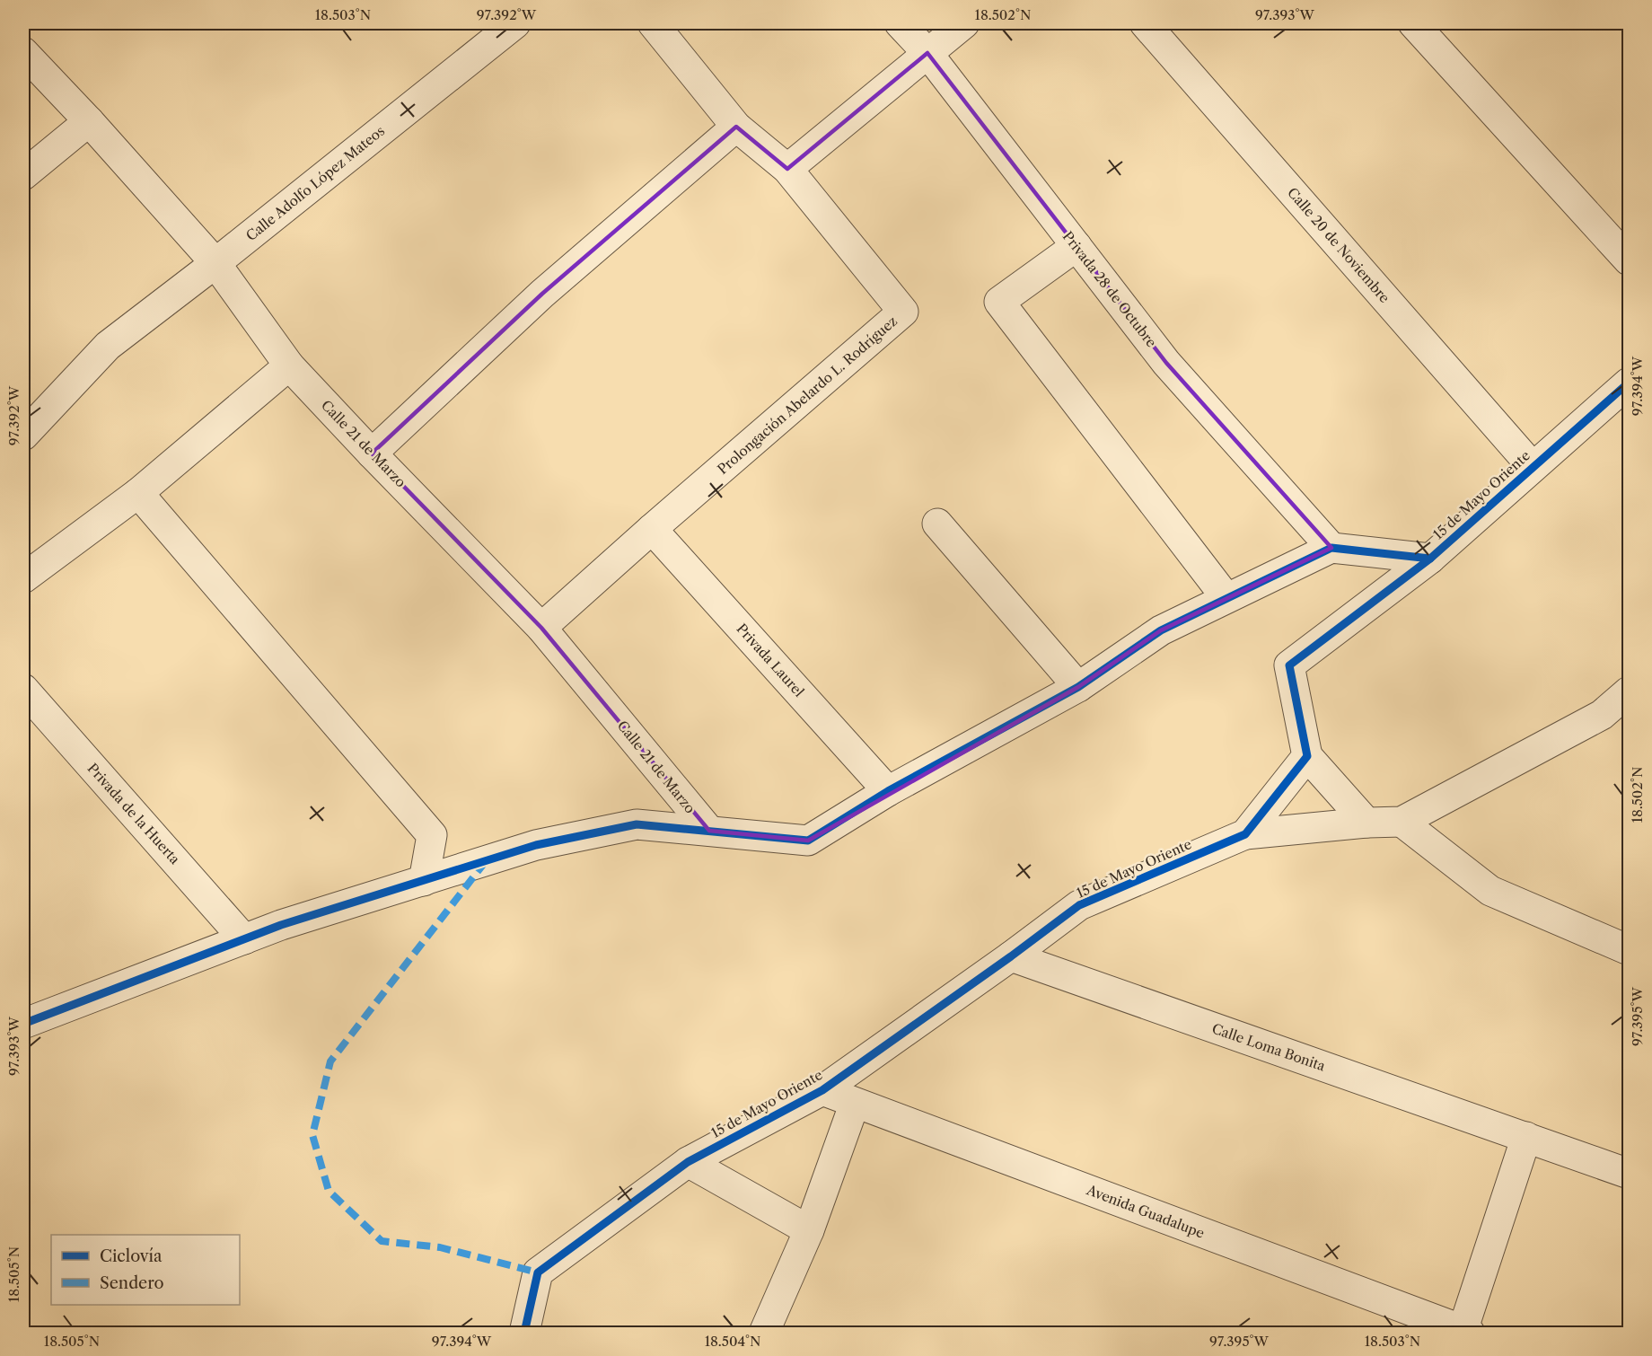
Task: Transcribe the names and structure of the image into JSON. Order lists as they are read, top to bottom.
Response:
{
  "streets": {
    "street": [
      "Calle Adolfo López Mateos",
      "Calle 20 de Noviembre",
      "Privada 28 de Octubre",
      "Prolongación Abelardo L. Rodríguez",
      "Calle 21 de Marzo",
      "15 de Mayo Oriente",
      "Privada Laurel",
      "Privada de la Huerta",
      "Calle Loma Bonita",
      "Avenida Guadalupe"
    ]
  },
  "crossings": [
    ["Calle Adolfo López Mateos", "Calle 21 de Marzo"],
    ["Calle 20 de Noviembre", "15 de Mayo Oriente"],
    ["Prolongación Abelardo L. Rodríguez", "Calle 21 de Marzo"],
    ["Prolongación Abelardo L. Rodríguez", "Privada Laurel"],
    ["15 de Mayo Oriente", "Calle Loma Bonita"],
    ["15 de Mayo Oriente", "Avenida Guadalupe"]
  ],
  "legend": ["Ciclovía", "Sendero"],
  "coordinates": [
    "18.503°N",
    "97.392°W",
    "18.502°N",
    "97.393°W",
    "97.394°W",
    "97.395°W",
    "18.505°N",
    "18.504°N"
  ]
}
